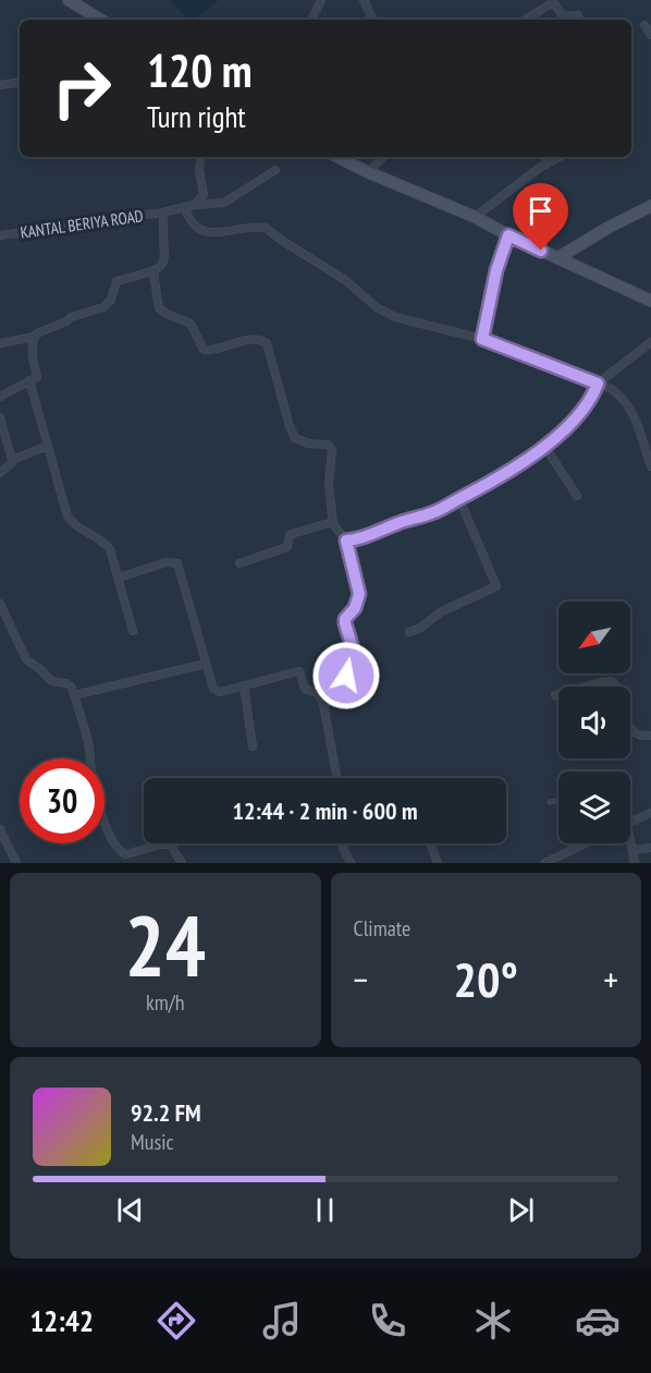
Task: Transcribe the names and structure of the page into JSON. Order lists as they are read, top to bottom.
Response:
{
  "streets": {
    "street": ["KANTAL BERIYA ROAD"]
  },
  "north": "bottom left",
  "page": {
    "turn": ["120 m", "Turn right"],
    "limit": "30",
    "trip": "12:44 · 2 min · 600 m",
    "tile": [
      ["24", "km/h"],
      "Climate"
    ],
    "heat": ["−", "20°", "+"],
    "song": ["92.2 FM", "Music"],
    "tabs": "12:42"
  }
}
